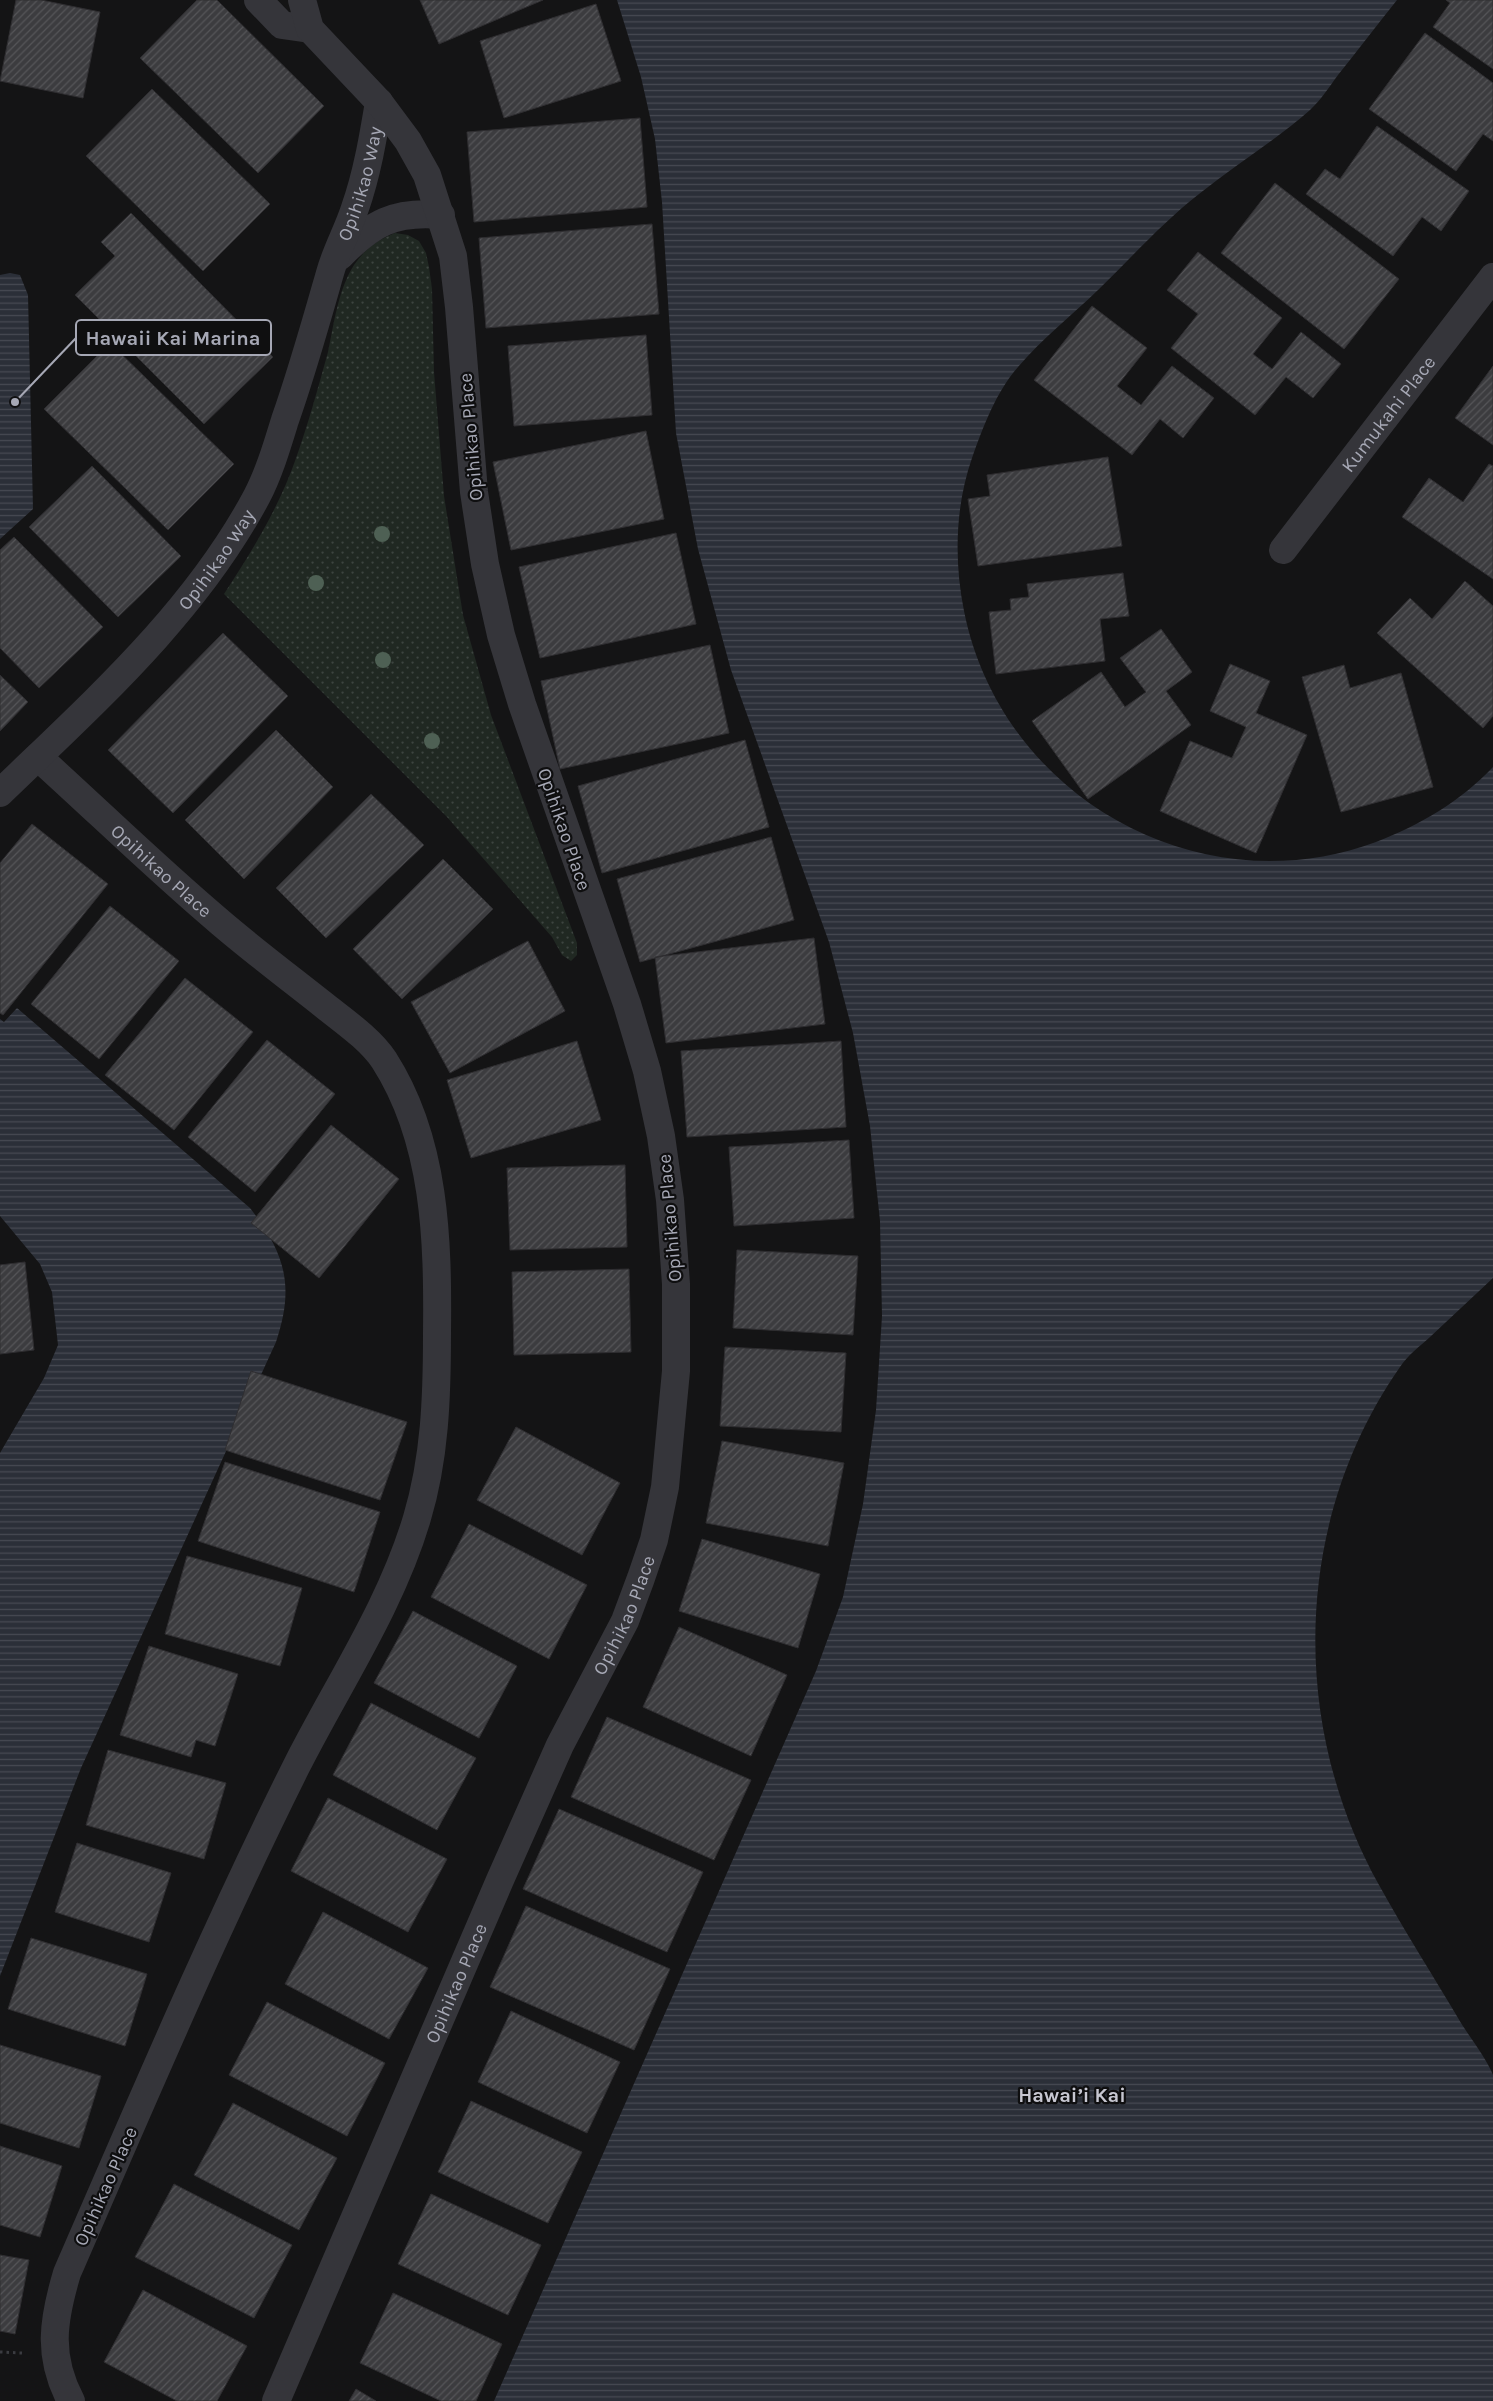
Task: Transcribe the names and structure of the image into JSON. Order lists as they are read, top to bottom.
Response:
{
  "streets": {
    "street": ["Opihikao Way", "Kumukahi Place", "Opihikao Place"]
  },
  "crossings": [
    ["Opihikao Way", "Opihikao Place"]
  ],
  "districts": ["Hawai’i Kai"],
  "places": ["Hawaii Kai Marina"]
}
